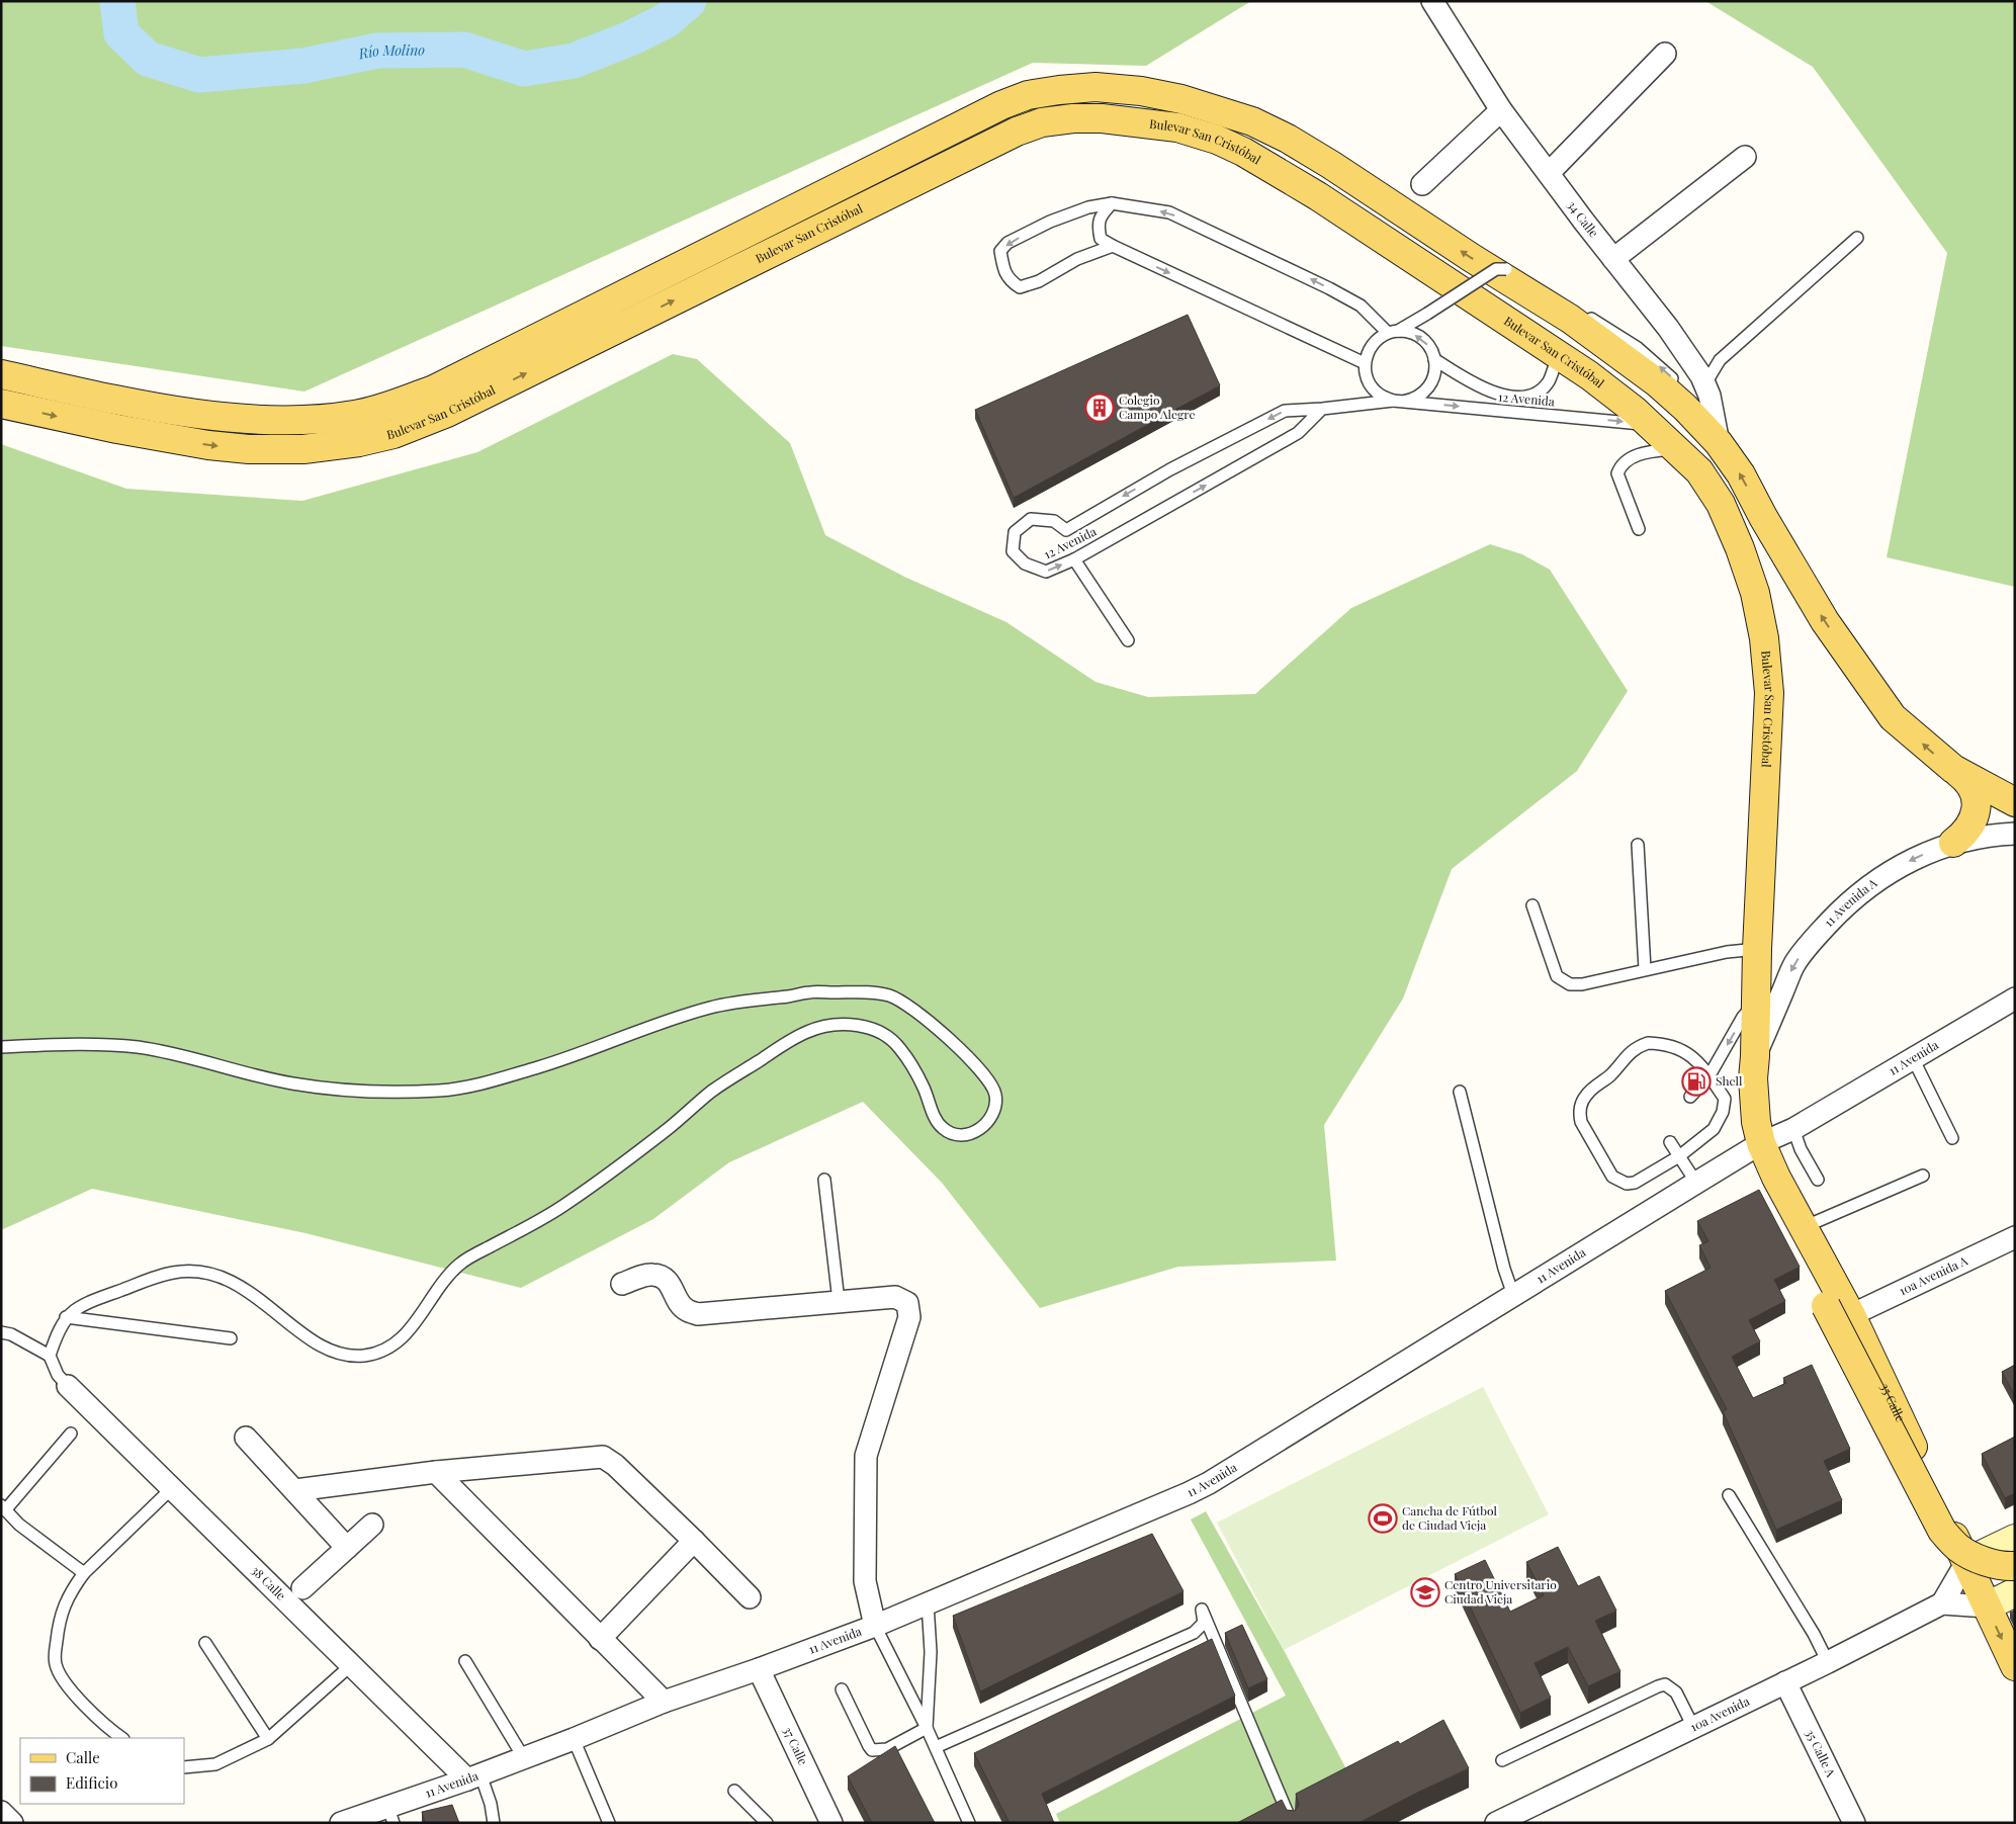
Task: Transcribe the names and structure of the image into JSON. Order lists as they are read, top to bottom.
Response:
{
  "streets": {
    "main road": ["Bulevar San Cristóbal", "35 Calle"],
    "street": [
      "34 Calle",
      "11 Avenida A",
      "11 Avenida",
      "10a Avenida A",
      "38 Calle",
      "10a Avenida",
      "37 Calle",
      "35 Calle A"
    ],
    "lane": ["12 Avenida"]
  },
  "crossings": [
    ["Bulevar San Cristóbal", "34 Calle"],
    ["Bulevar San Cristóbal", "12 Avenida"],
    ["Bulevar San Cristóbal", "11 Avenida A"],
    ["Bulevar San Cristóbal", "11 Avenida"],
    ["Bulevar San Cristóbal", "35 Calle"],
    ["11 Avenida", "35 Calle"],
    ["11 Avenida", "38 Calle"],
    ["11 Avenida", "37 Calle"],
    ["10a Avenida A", "35 Calle"],
    ["10a Avenida", "35 Calle A"]
  ],
  "one_way": ["11 Avenida A"],
  "water": ["Río Molino"],
  "places": {
    "building": ["Colegio Campo Alegre"],
    "fuel station": ["Shell"],
    "sports": ["Cancha de Fútbol de Ciudad Vieja"],
    "school or university": ["Centro Universitario Ciudad Vieja"]
  },
  "legend": ["Calle", "Edificio"]
}
